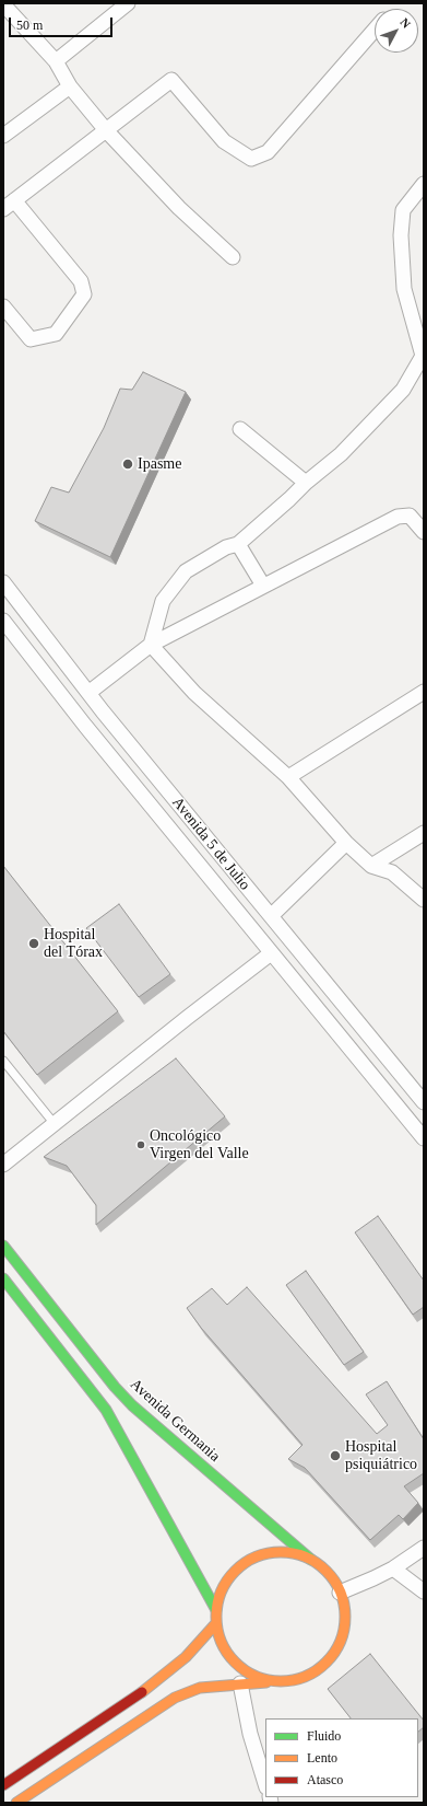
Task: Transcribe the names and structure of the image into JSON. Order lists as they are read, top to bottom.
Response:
{
  "streets": {
    "street": ["Avenida 5 de Julio", "Avenida Germania"]
  },
  "places": [
    "Ipasme",
    "Hospital del Tórax",
    "Oncológico Virgen del Valle",
    "Hospital psiquiátrico"
  ],
  "legend": ["Fluido", "Lento", "Atasco"],
  "scale_bar": "50 m",
  "north": "top right"
}
